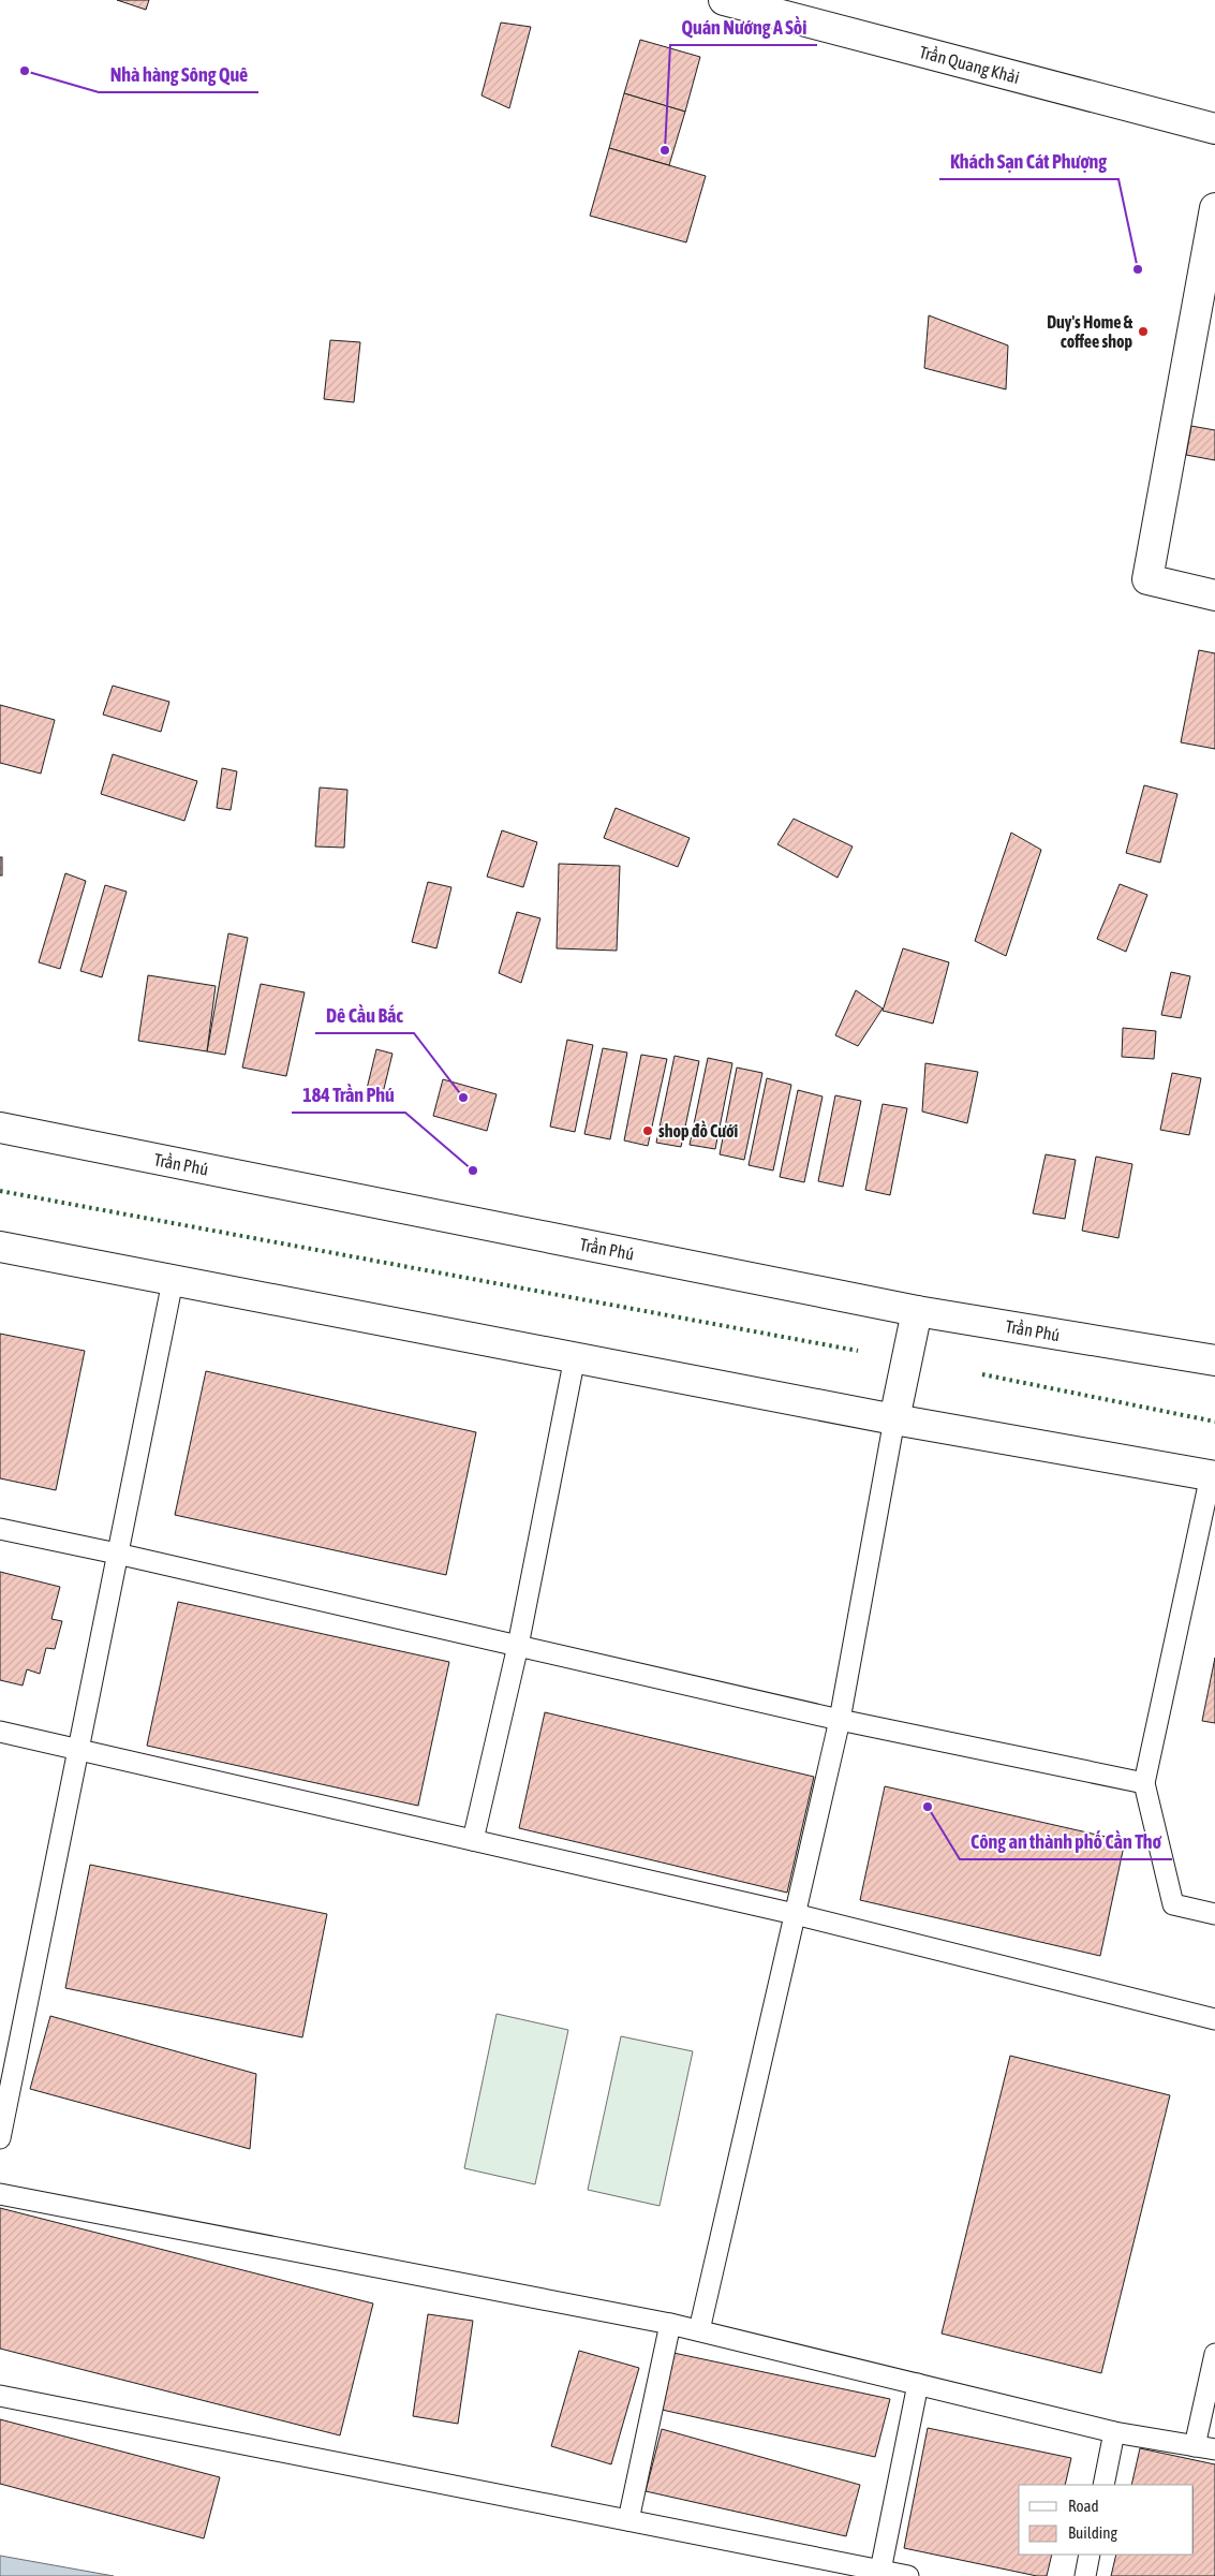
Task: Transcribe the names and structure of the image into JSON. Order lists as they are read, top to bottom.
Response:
{
  "streets": {
    "street": ["Trần Quang Khải", "Trần Phú"]
  },
  "places": [
    "Nhà hàng Sông Quê",
    "Quán Nướng A Sồi",
    "Khách Sạn Cát Phượng",
    "Duy's Home & coffee shop",
    "Dê Cầu Bắc",
    "shop đồ Cưới",
    "184 Trần Phú",
    "Công an thành phố Cần Thơ"
  ],
  "legend": ["Road", "Building"]
}
